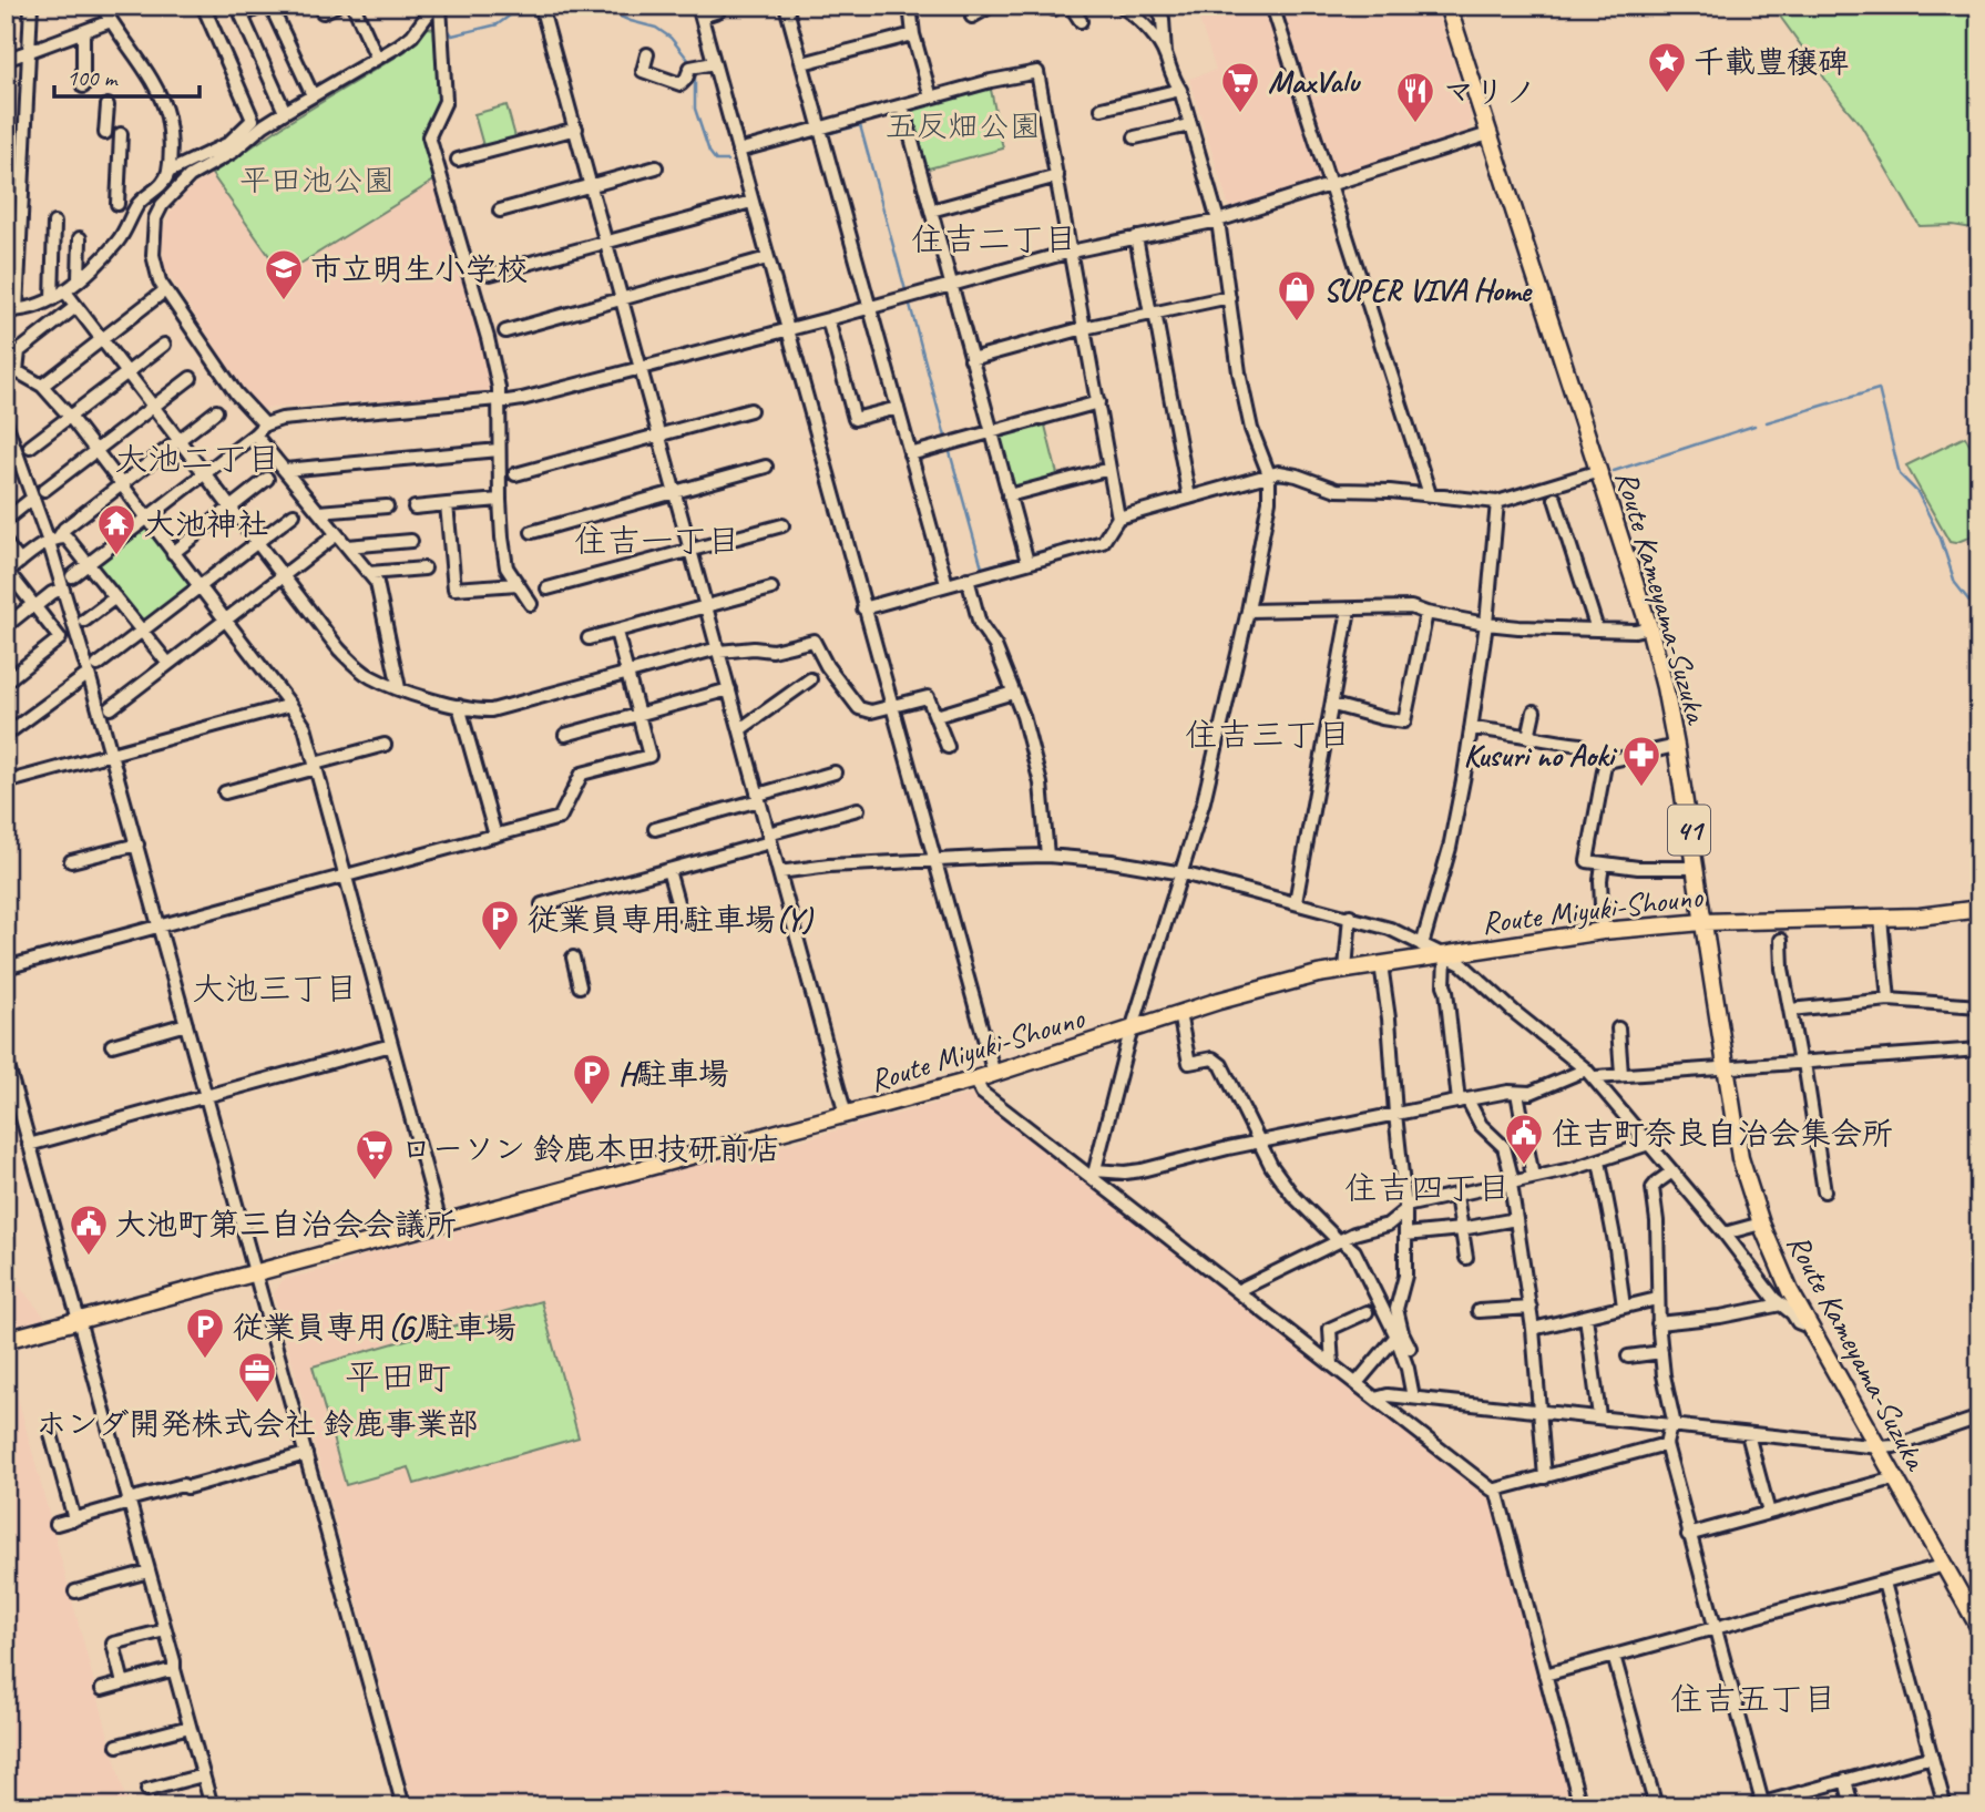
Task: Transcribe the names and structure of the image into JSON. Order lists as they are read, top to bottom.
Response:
{
  "streets": {
    "main road": ["Route Kameyama-Suzuka", "41", "Route Miyuki-Shouno"]
  },
  "crossings": [
    ["Route Kameyama-Suzuka", "Route Miyuki-Shouno"]
  ],
  "districts": [
    "住吉二丁目",
    "大池二丁目",
    "住吉一丁目",
    "住吉三丁目",
    "大池三丁目",
    "住吉四丁目",
    "平田町",
    "住吉五丁目"
  ],
  "parks": ["五反畑公園", "平田池公園"],
  "places": {
    "place": ["千載豊穣碑"],
    "supermarket": ["MaxValu", "ローソン 鈴鹿本田技研前店"],
    "restaurant": ["マリノ"],
    "school or university": ["市立明生小学校"],
    "shop": ["SUPER VIVA Home"],
    "temple": ["大池神社"],
    "pharmacy": ["Kusuri no Aoki"],
    "parking": ["従業員専用駐車場(Y)", "H駐車場", "従業員専用(G)駐車場"],
    "public building": ["住吉町奈良自治会集会所", "大池町第三自治会会議所"],
    "office": ["ホンダ開発株式会社 鈴鹿事業部"]
  },
  "scale_bar": "100 m"
}
